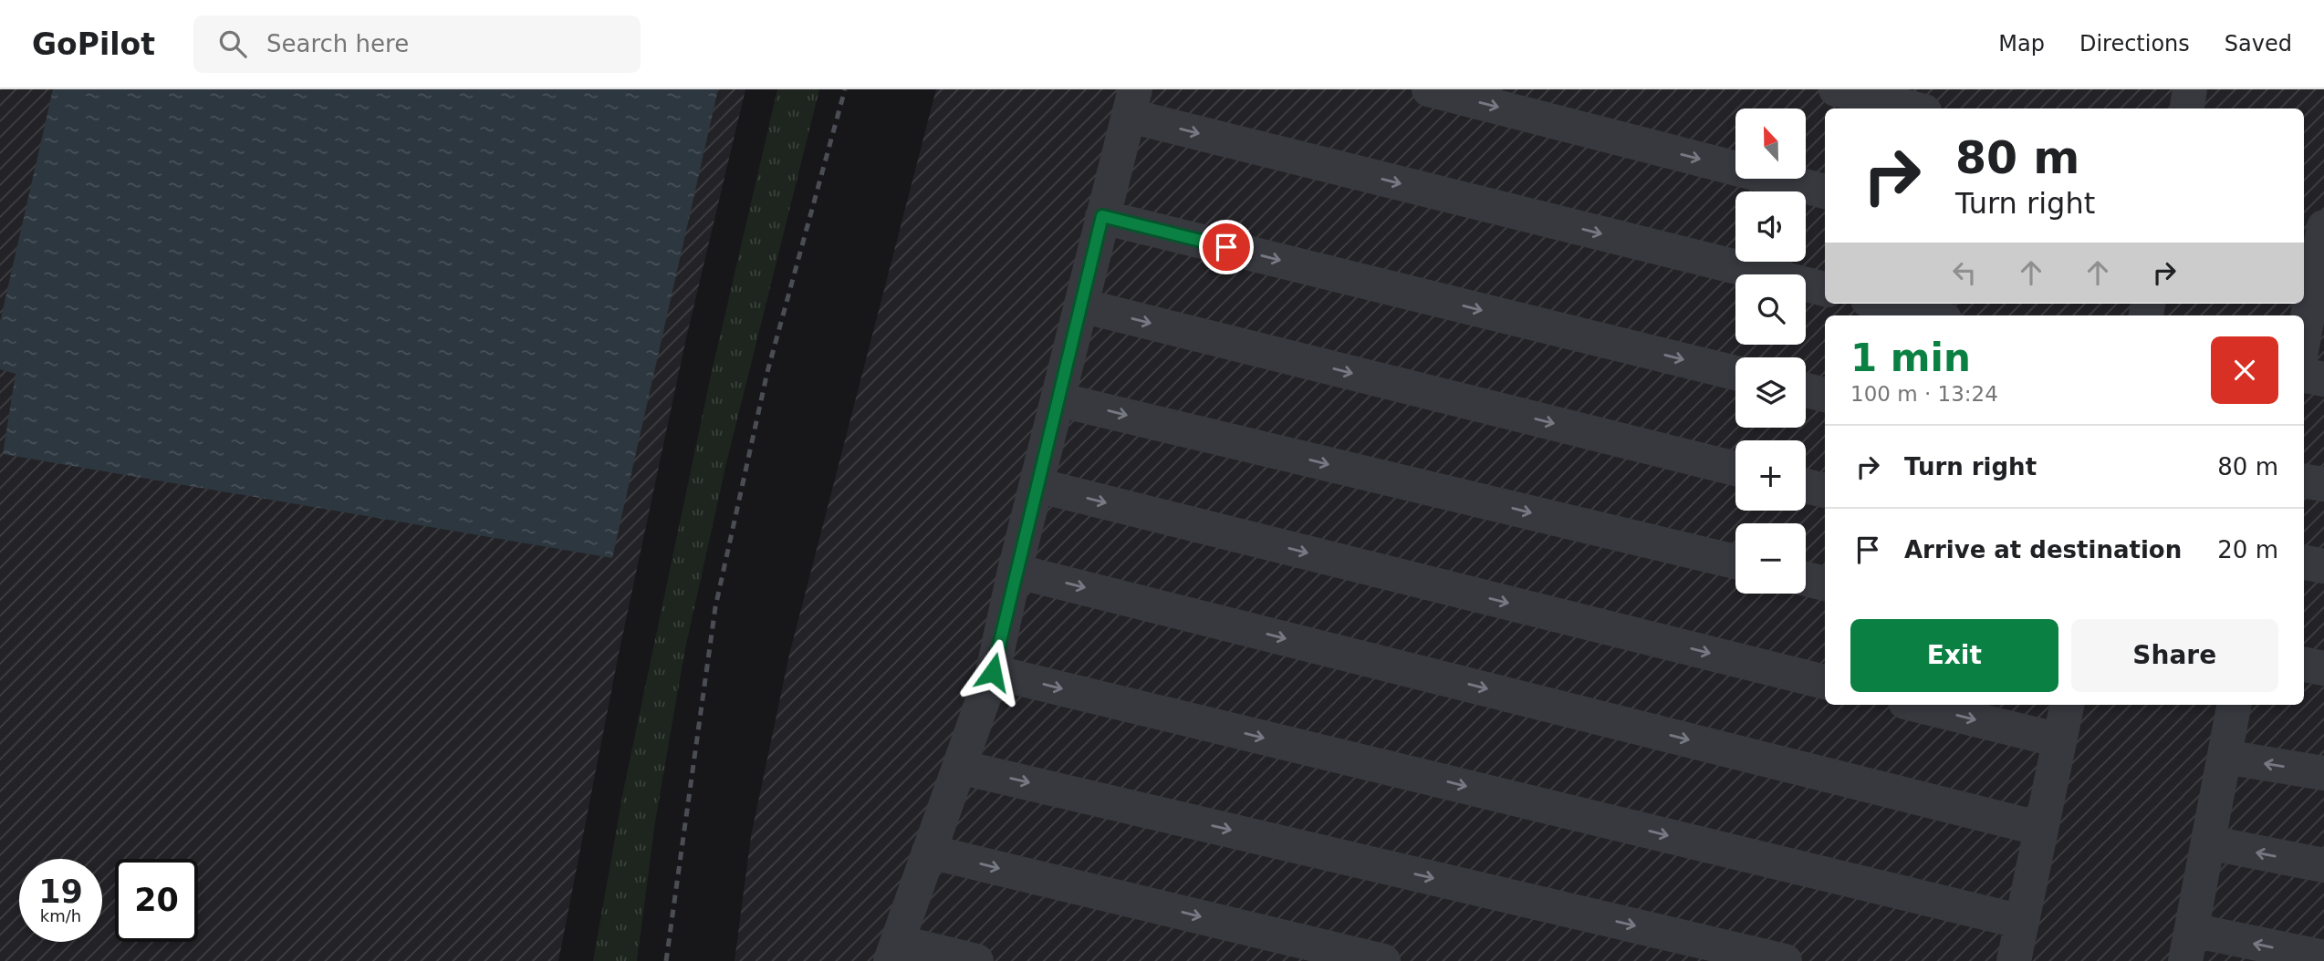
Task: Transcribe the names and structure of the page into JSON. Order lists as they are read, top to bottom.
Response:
{
  "north": "top",
  "page": {
    "header": "GoPilot",
    "search": "Search here",
    "nav": ["Map", "Directions", "Saved"],
    "map_buttons": ["+", "−"],
    "turn": ["80 m", "Turn right"],
    "heading": ["1 min", "100 m · 13:24"],
    "list": [
      {
        "name": "Turn right",
        "value": "80 m"
      },
      {
        "name": "Arrive at destination",
        "value": "20 m"
      }
    ],
    "buttons": ["Exit", "Share"],
    "speed": "19 km/h",
    "limit": "20"
  }
}
